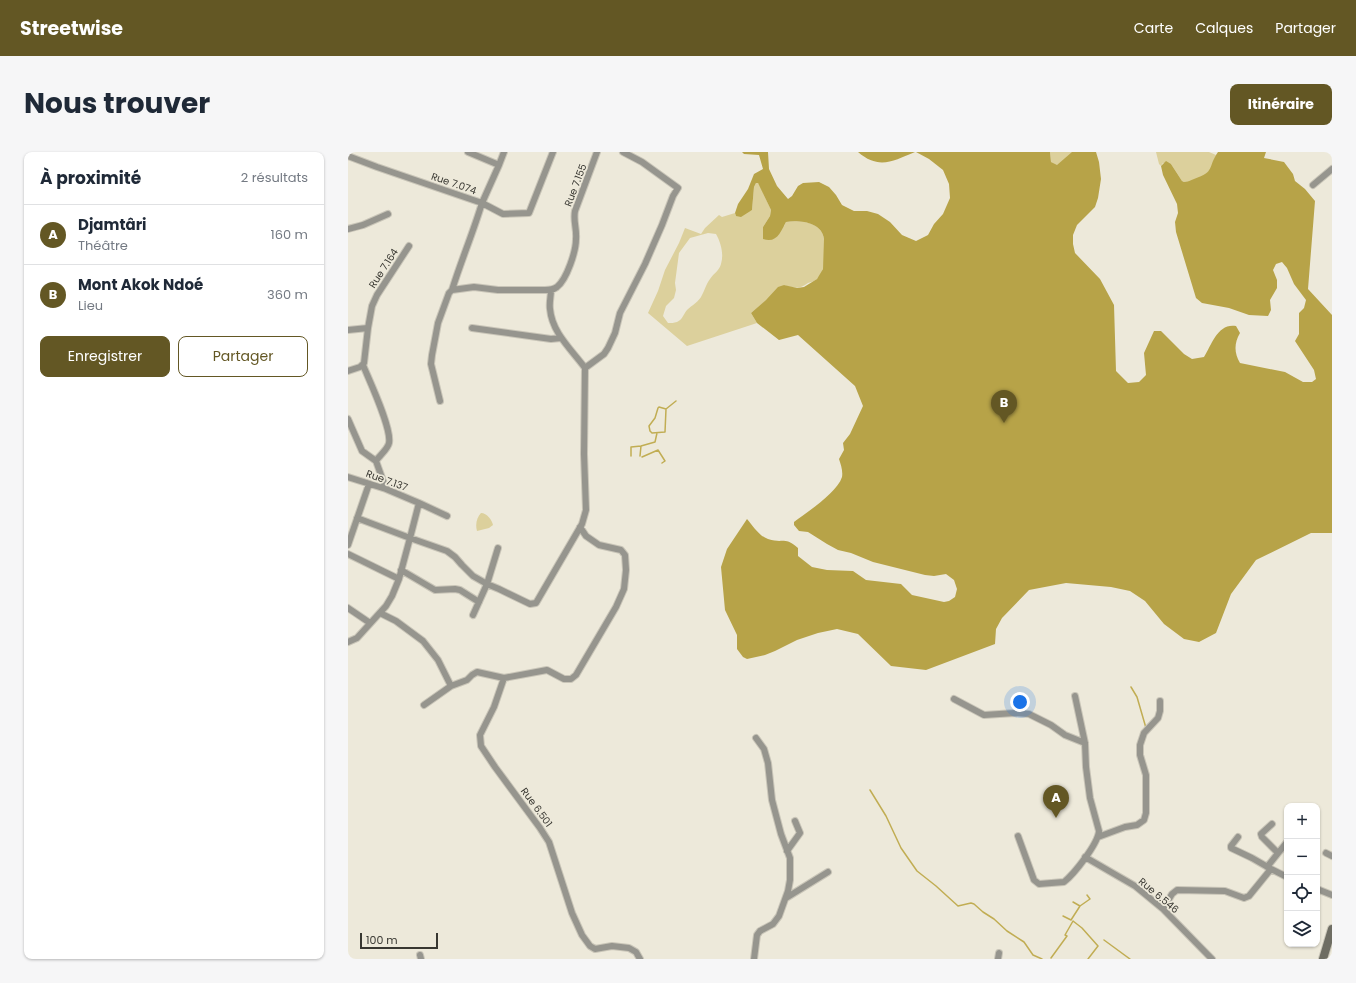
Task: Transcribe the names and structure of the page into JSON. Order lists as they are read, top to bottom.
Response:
{
  "streets": {
    "street": [
      "Rue 7.074",
      "Rue 7.155",
      "Rue 7.164",
      "Rue 7.137",
      "Rue 6.501",
      "Rue 6.546"
    ]
  },
  "scale_bar": "100 m",
  "page": {
    "header": "Streetwise",
    "nav": ["Carte", "Calques", "Partager"],
    "title": "Nous trouver",
    "buttons": [
      "Itinéraire",
      ["Enregistrer", "Partager"]
    ],
    "heading": ["À proximité", "2 résultats"],
    "list": [
      {
        "mark": "A",
        "name": "Djamtâri",
        "note": "Théâtre",
        "value": "160 m"
      },
      {
        "mark": "B",
        "name": "Mont Akok Ndoé",
        "note": "Lieu",
        "value": "360 m"
      }
    ],
    "pins": ["B", "A"],
    "map_buttons": ["+", "−"],
    "scale": "100 m"
  }
}
